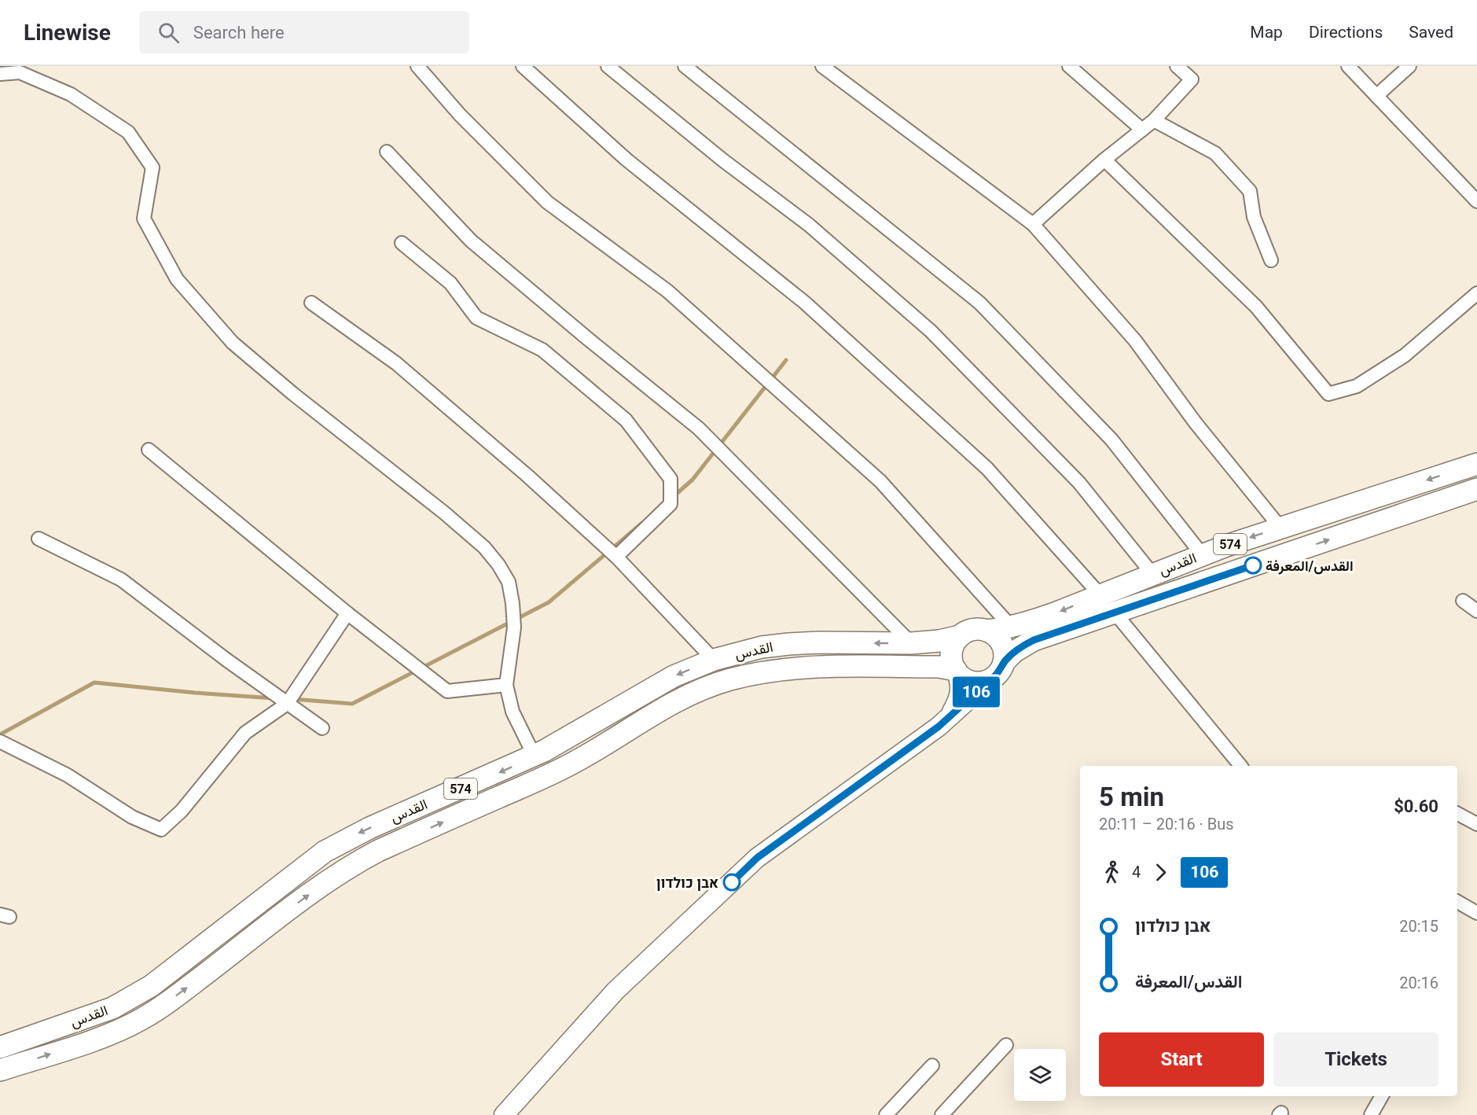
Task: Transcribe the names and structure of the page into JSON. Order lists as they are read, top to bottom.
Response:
{
  "streets": {
    "main road": ["574", "القدس"]
  },
  "crossings": [
    ["574", "القدس"]
  ],
  "places": ["القدس/المعرفة", "אבן כולדון"],
  "lines": ["bus line 106"],
  "page": {
    "header": "Linewise",
    "search": "Search here",
    "nav": ["Map", "Directions", "Saved"],
    "on_map": "106",
    "heading": ["5 min", "20:11 – 20:16 · Bus", "$0.60"],
    "legs": ["4", "106"],
    "list": [
      {
        "name": "אבן כולדון",
        "value": "20:15"
      },
      {
        "name": "القدس/المعرفة",
        "value": "20:16"
      }
    ],
    "buttons": ["Start", "Tickets"]
  }
}
